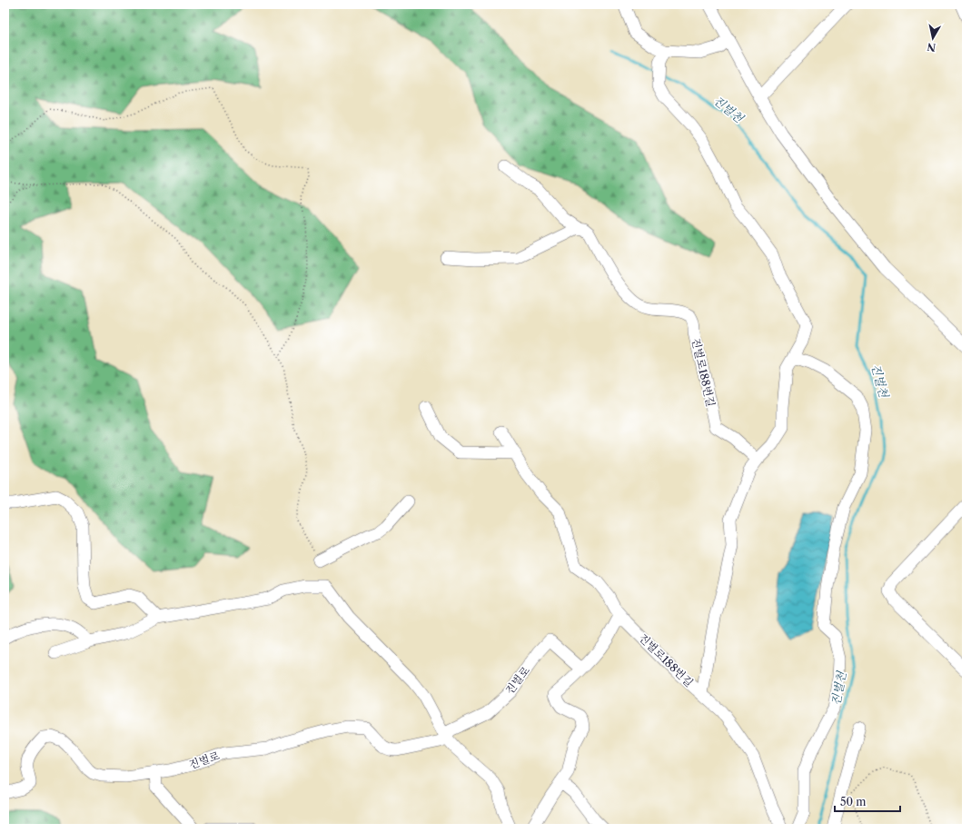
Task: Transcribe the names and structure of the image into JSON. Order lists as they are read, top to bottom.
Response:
{
  "streets": {
    "street": ["진벌로188번길", "진벌로"]
  },
  "water": ["진벌천"],
  "scale_bar": "50 m",
  "north": "bottom"
}
